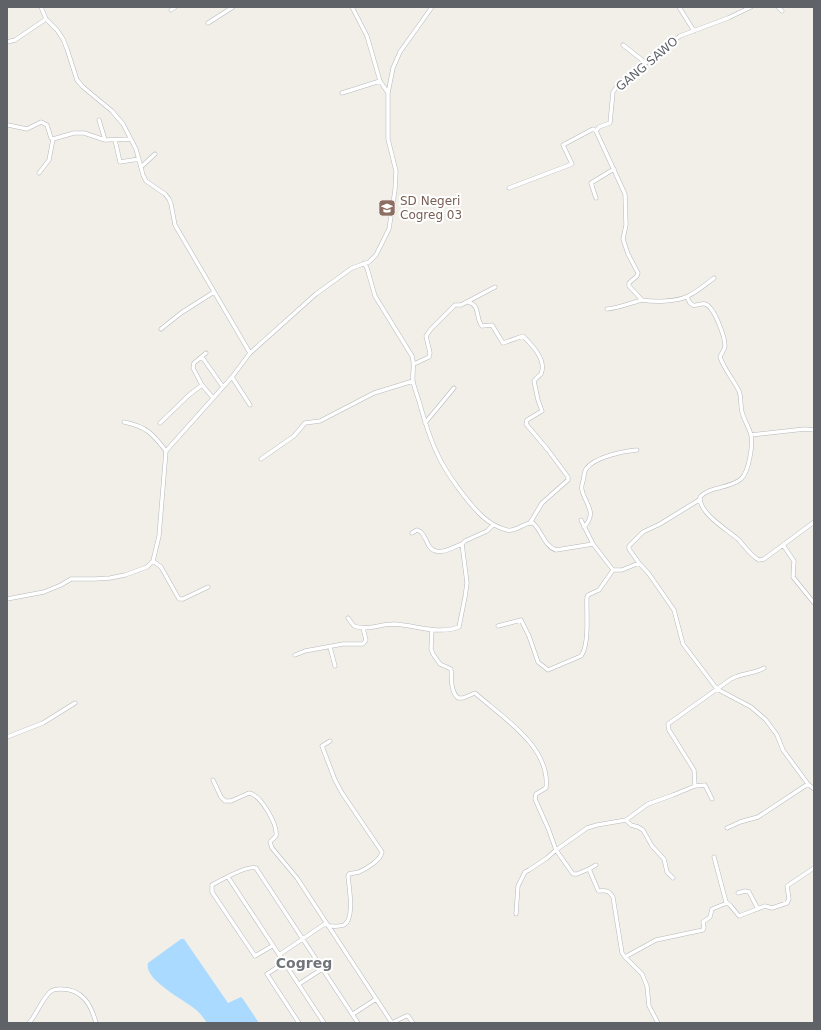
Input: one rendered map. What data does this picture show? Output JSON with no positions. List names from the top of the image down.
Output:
{
  "streets": {
    "street": ["GANG SAWO"]
  },
  "districts": ["Cogreg"],
  "places": {
    "school or university": ["SD Negeri Cogreg 03"]
  }
}
